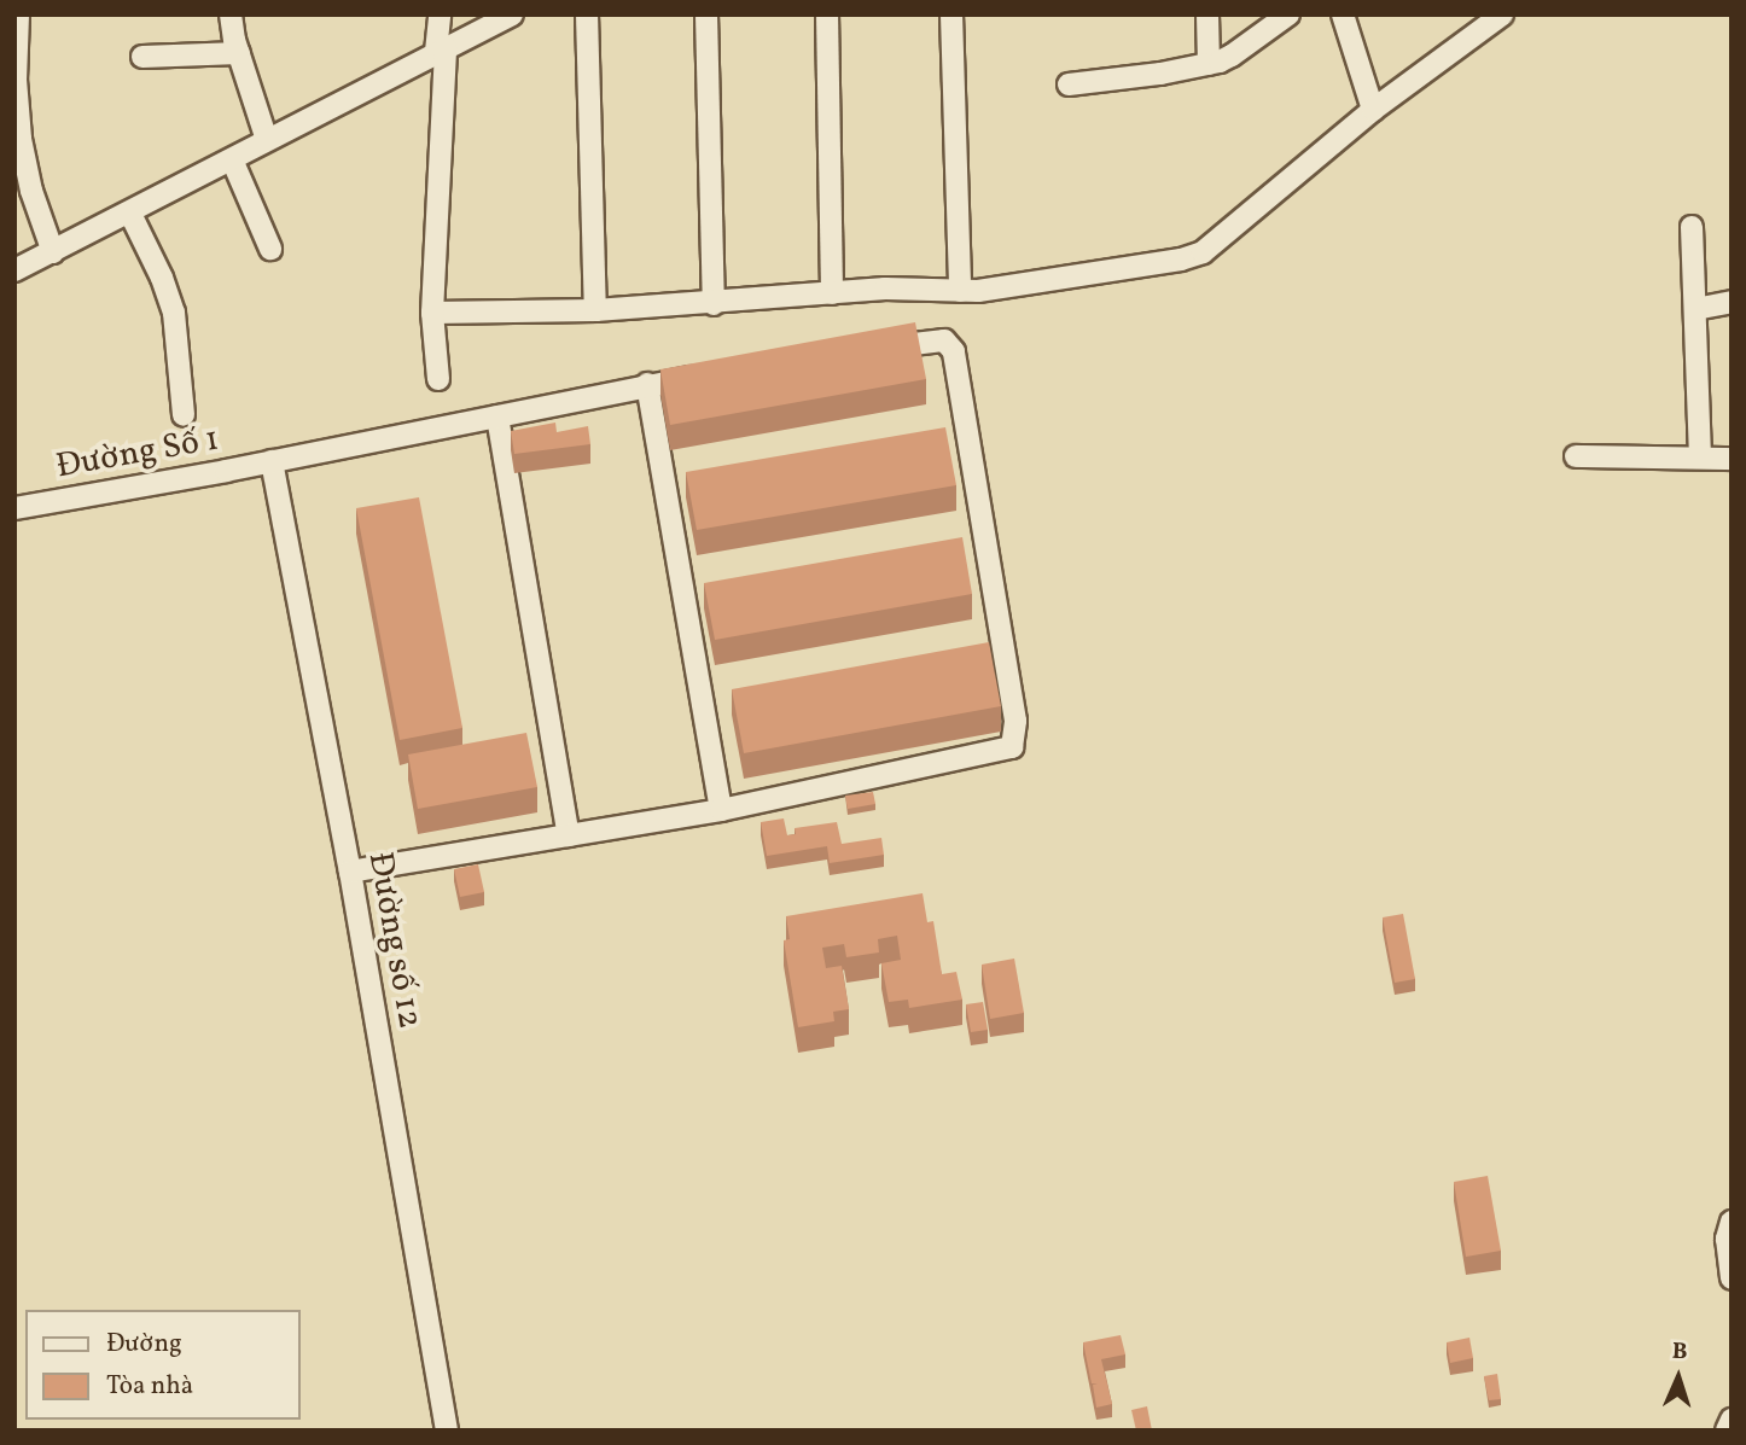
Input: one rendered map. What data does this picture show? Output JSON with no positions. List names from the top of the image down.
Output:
{
  "streets": {
    "street": ["Đường Số 1", "Đường số 12"]
  },
  "crossings": [
    ["Đường Số 1", "Đường số 12"]
  ],
  "legend": ["Đường", "Tòa nhà"],
  "north": "top"
}
